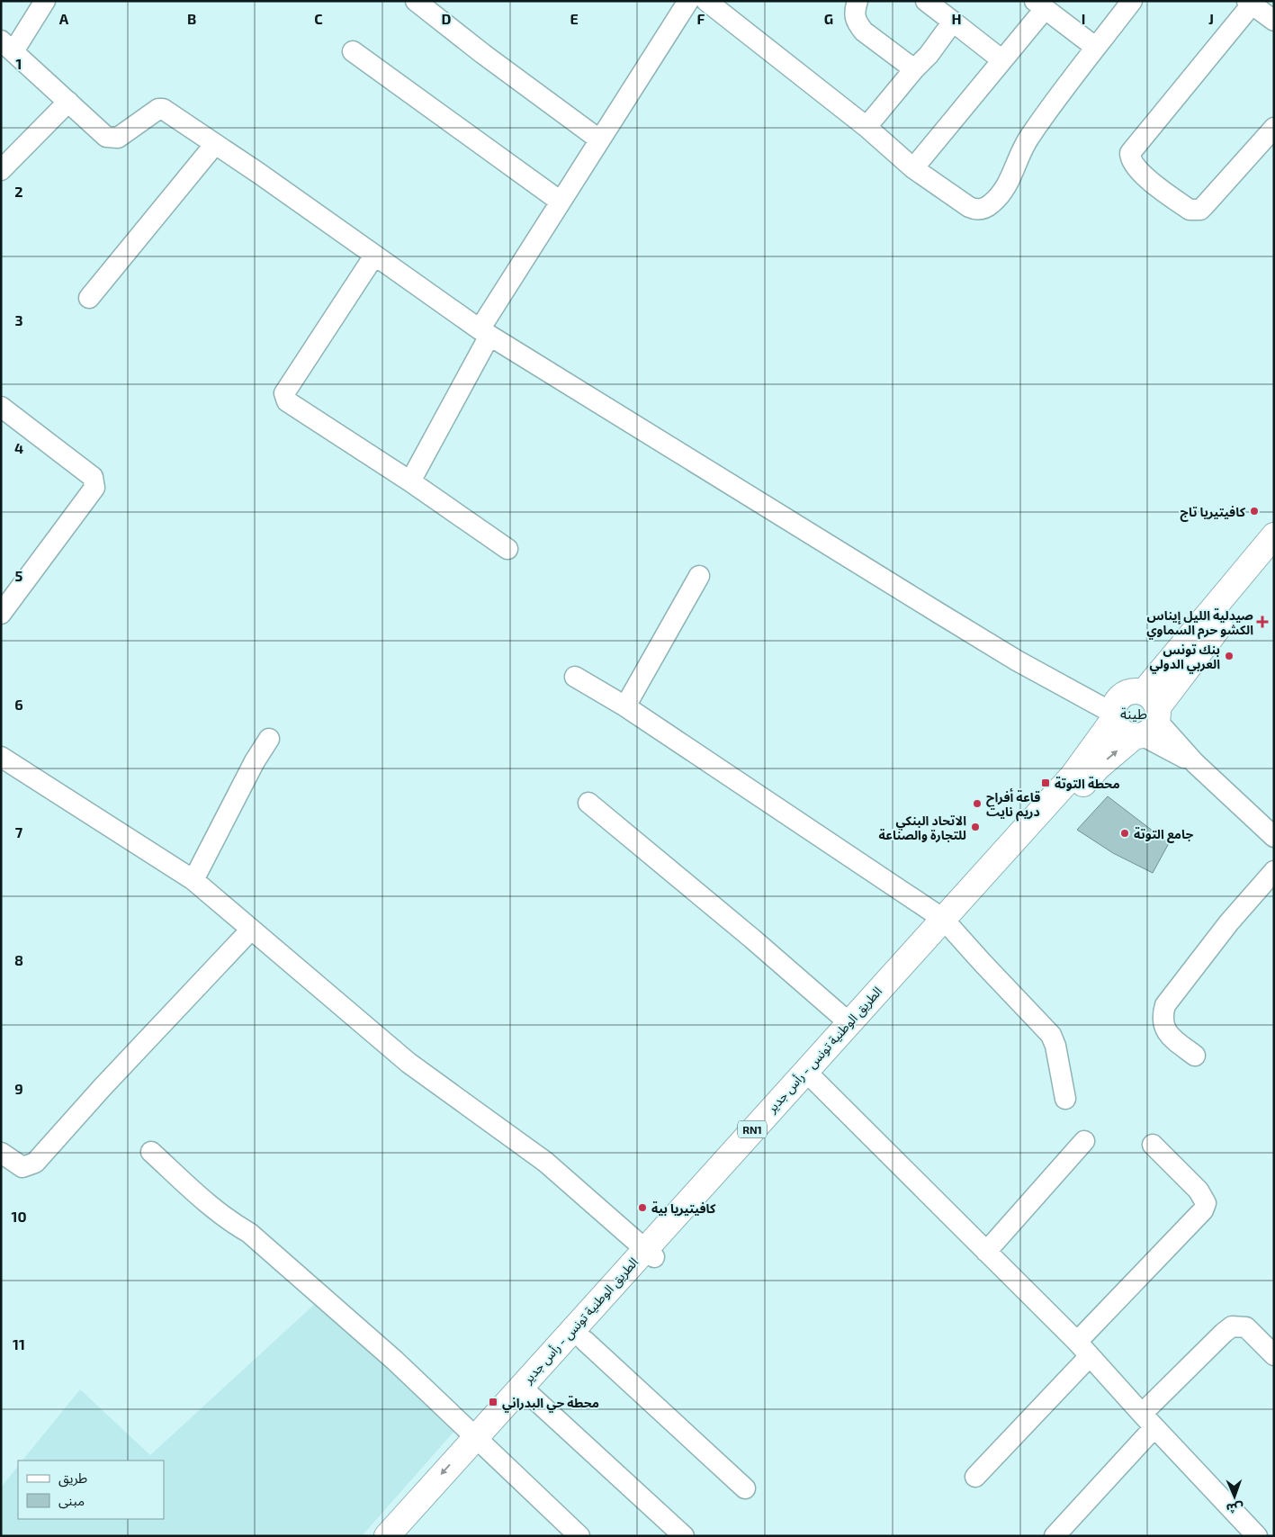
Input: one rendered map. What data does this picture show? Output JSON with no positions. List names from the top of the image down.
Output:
{
  "streets": {
    "highway": ["الطريق الوطنية تونس - رأس جدير", "RN1"]
  },
  "crossings": [
    ["الطريق الوطنية تونس - رأس جدير", "RN1"]
  ],
  "districts": ["طينة"],
  "places": {
    "other": [
      "كافيتيريا تاج",
      "بنك تونس العربي الدولي",
      "قاعة أفراح دريم نايت",
      "الاتحاد البنكي للتجارة والصناعة",
      "جامع التوتة",
      "كافيتيريا بية"
    ],
    "health": ["صيدلية الليل إيناس الكشو حرم السماوي"],
    "transit": ["محطة التوتة", "محطة حي البدراني"]
  },
  "legend": ["طريق", "مبنى"],
  "north": "bottom",
  "grid": {
    "columns": [
      "A",
      "B",
      "C",
      "D",
      "E",
      "F",
      "G",
      "H",
      "I",
      "J"
    ],
    "rows": [
      "1",
      "2",
      "3",
      "4",
      "5",
      "6",
      "7",
      "8",
      "9",
      "10",
      "11"
    ]
  }
}
